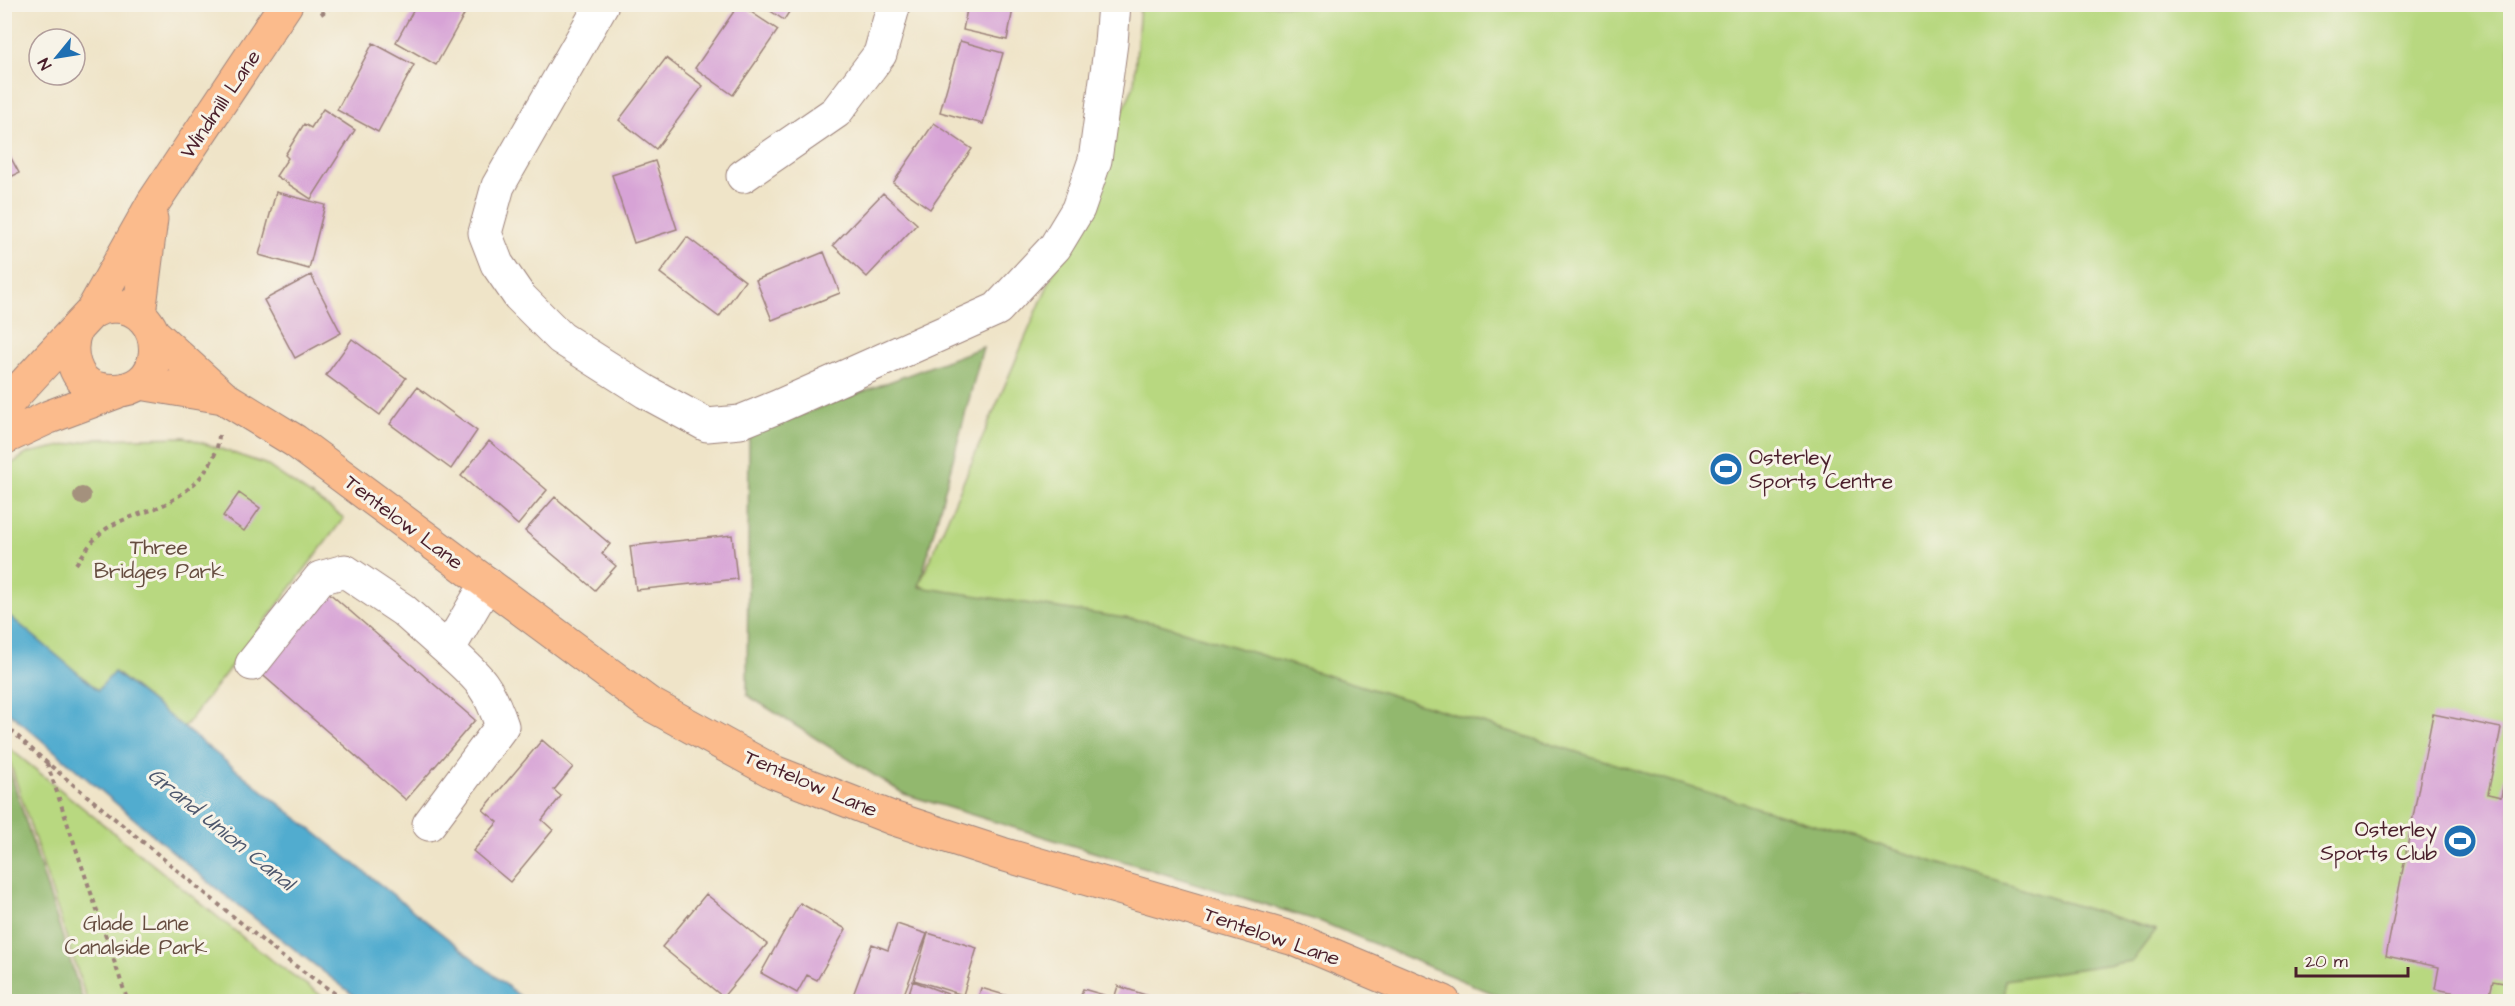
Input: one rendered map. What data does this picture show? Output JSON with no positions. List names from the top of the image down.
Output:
{
  "streets": {
    "main road": ["Windmill Lane", "Tentelow Lane"]
  },
  "crossings": [
    ["Windmill Lane", "Tentelow Lane"]
  ],
  "water": ["Grand Union Canal"],
  "parks": ["Three Bridges Park", "Glade Lane Canalside Park"],
  "places": {
    "sports": ["Osterley Sports Centre", "Osterley Sports Club"]
  },
  "scale_bar": "20 m",
  "north": "bottom left"
}
